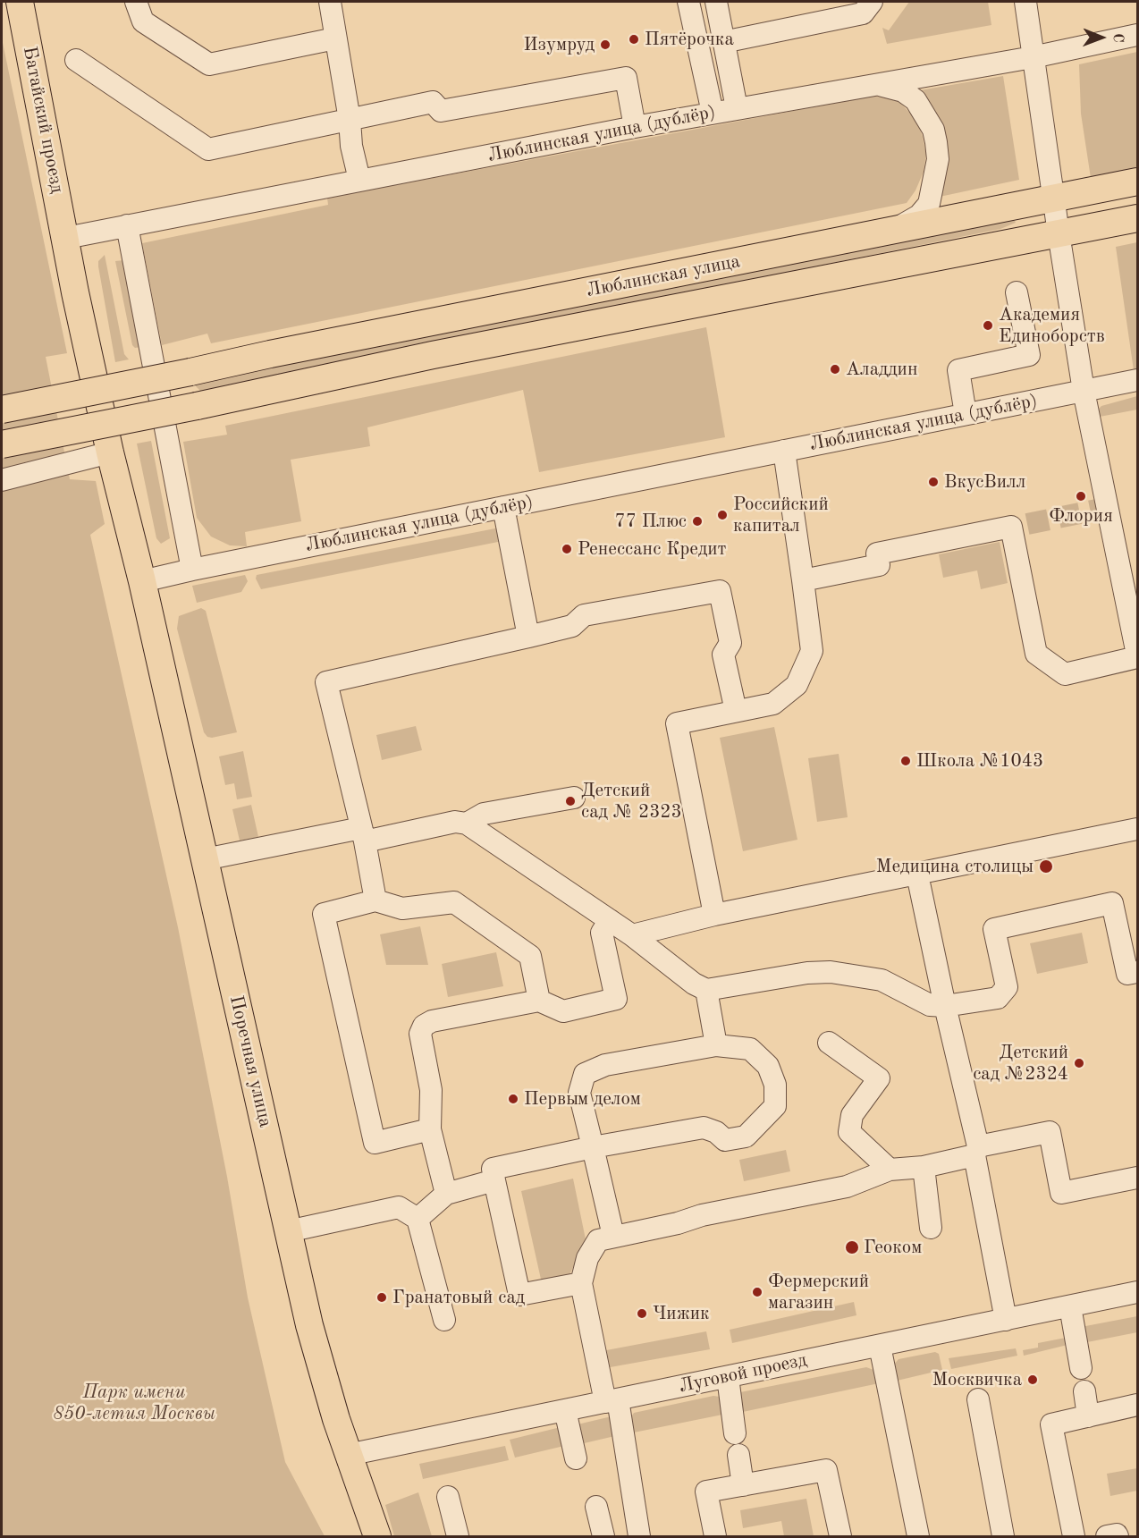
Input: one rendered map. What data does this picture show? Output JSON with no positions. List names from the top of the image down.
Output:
{
  "streets": {
    "main road": ["Батайский проезд", "Люблинская улица", "Поречная улица"],
    "street": ["Люблинская улица (дублёр)", "Луговой проезд"]
  },
  "crossings": [
    ["Батайский проезд", "Люблинская улица (дублёр)"],
    ["Батайский проезд", "Поречная улица"],
    ["Люблинская улица (дублёр)", "Поречная улица"],
    ["Поречная улица", "Луговой проезд"]
  ],
  "parks": ["Парк имени 850-летия Москвы"],
  "places": [
    "Пятёрочка",
    "Изумруд",
    "Академия Единоборств",
    "Аладдин",
    "ВкусВилл",
    "Флория",
    "Российский капитал",
    "77 Плюс",
    "Ренессанс Кредит",
    "Школа №1043",
    "Детский сад № 2323",
    "Медицина столицы",
    "Детский сад №2324",
    "Первым делом",
    "Геоком",
    "Фермерский магазин",
    "Гранатовый сад",
    "Чижик",
    "Москвичка"
  ],
  "north": "right"
}
